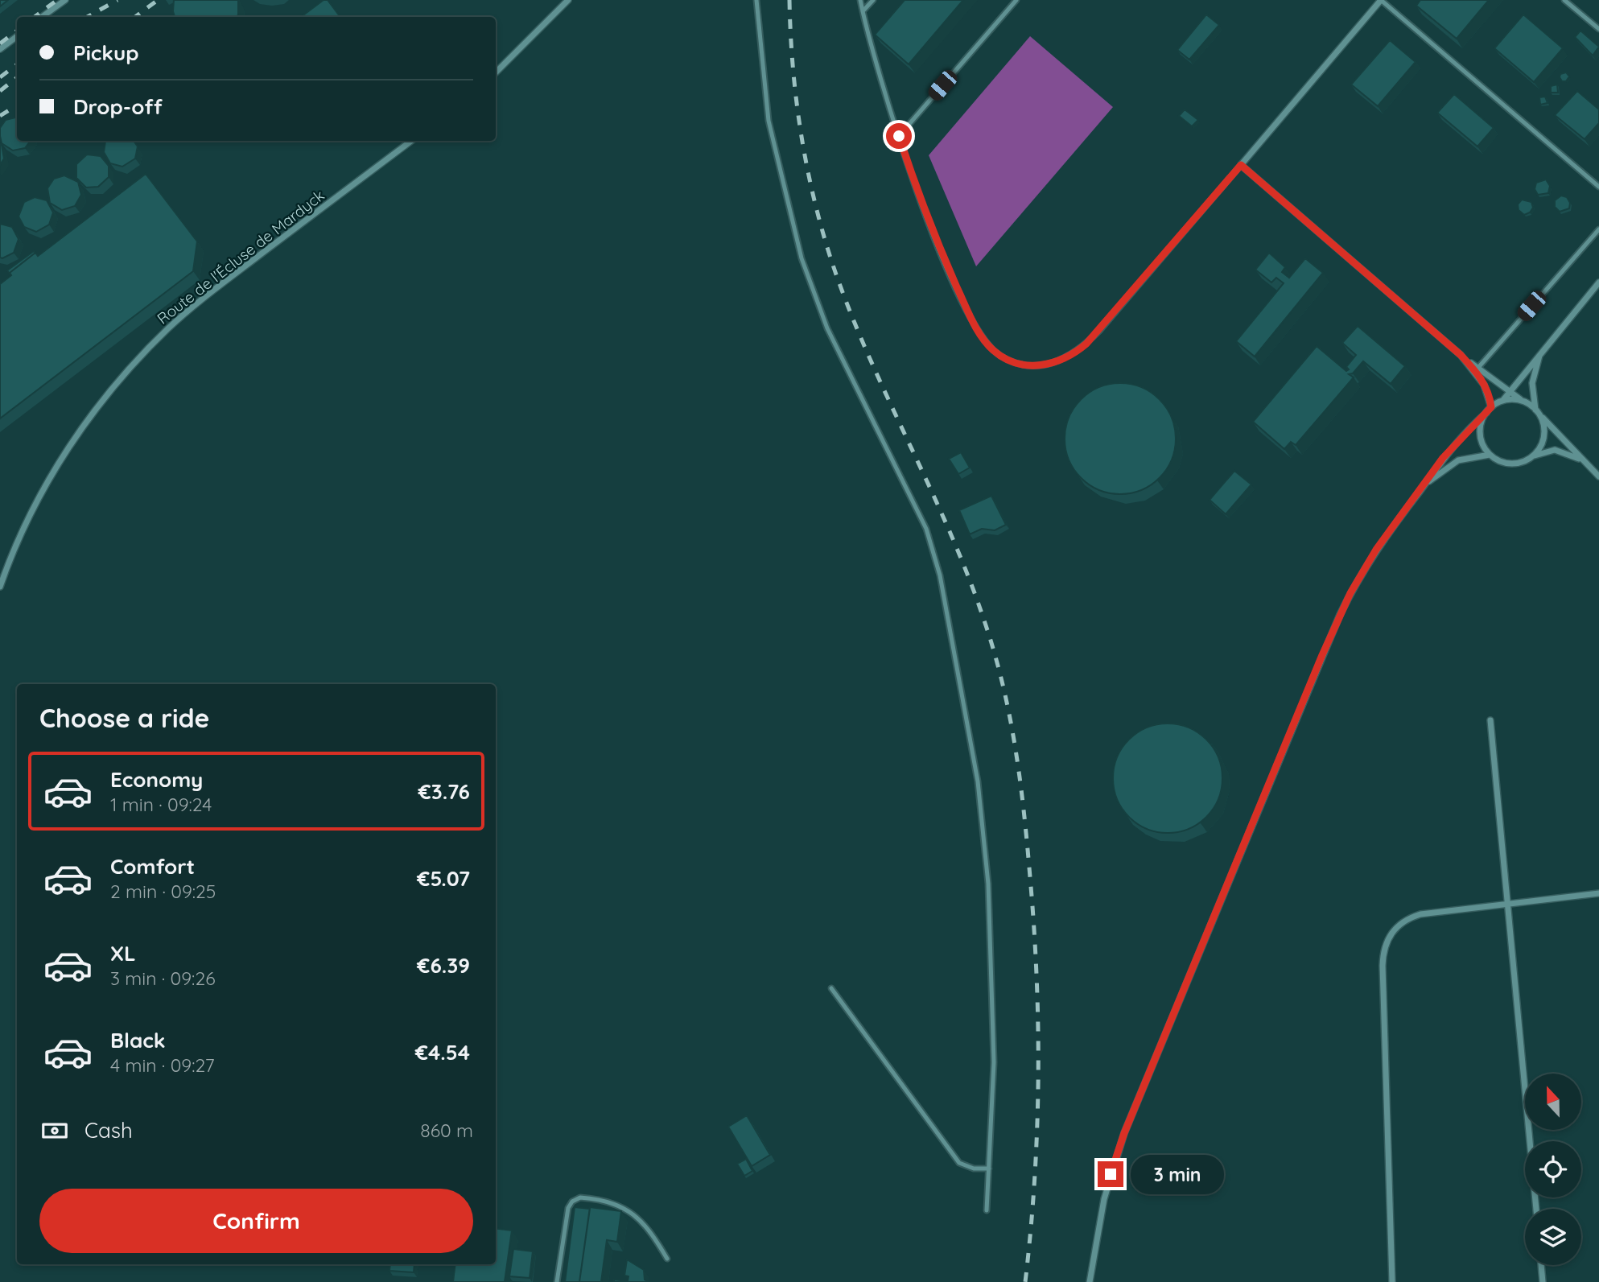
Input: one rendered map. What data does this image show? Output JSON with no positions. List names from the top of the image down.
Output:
{
  "streets": {
    "street": ["Route de l'Écluse de Mardyck"]
  },
  "north": "top",
  "page": {
    "banner": ["Pickup", "Drop-off"],
    "heading": "Choose a ride",
    "list": [
      {
        "name": "Economy",
        "note": "1 min · 09:24",
        "value": "€3.76"
      },
      {
        "name": "Comfort",
        "note": "2 min · 09:25",
        "value": "€5.07"
      },
      {
        "name": "XL",
        "note": "3 min · 09:26",
        "value": "€6.39"
      },
      {
        "name": "Black",
        "note": "4 min · 09:27",
        "value": "€4.54"
      }
    ],
    "pay": ["Cash", "860 m"],
    "bubble": "3 min",
    "buttons": "Confirm"
  }
}
